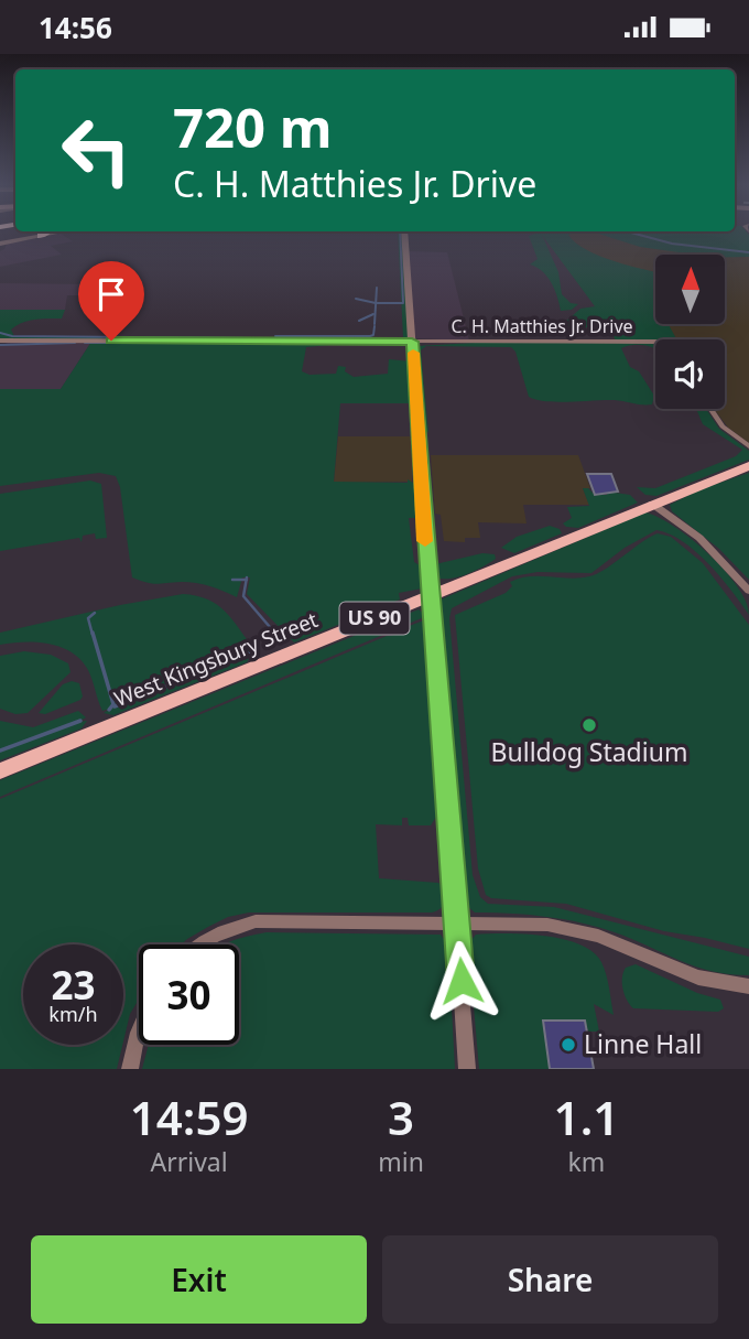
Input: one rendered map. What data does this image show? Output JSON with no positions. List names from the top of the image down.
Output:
{
  "streets": {
    "main road": ["US 90", "West Kingsbury Street"],
    "street": ["C. H. Matthies Jr. Drive"]
  },
  "places": ["Bulldog Stadium", "Linne Hall"],
  "north": "top",
  "page": {
    "status": "14:56",
    "turn": ["720 m", "C. H. Matthies Jr. Drive"],
    "speed": "23 km/h",
    "limit": "30",
    "eta": [
      "14:59",
      "Arrival",
      "3",
      "min",
      "1.1",
      "km"
    ],
    "buttons": ["Exit", "Share"]
  }
}
